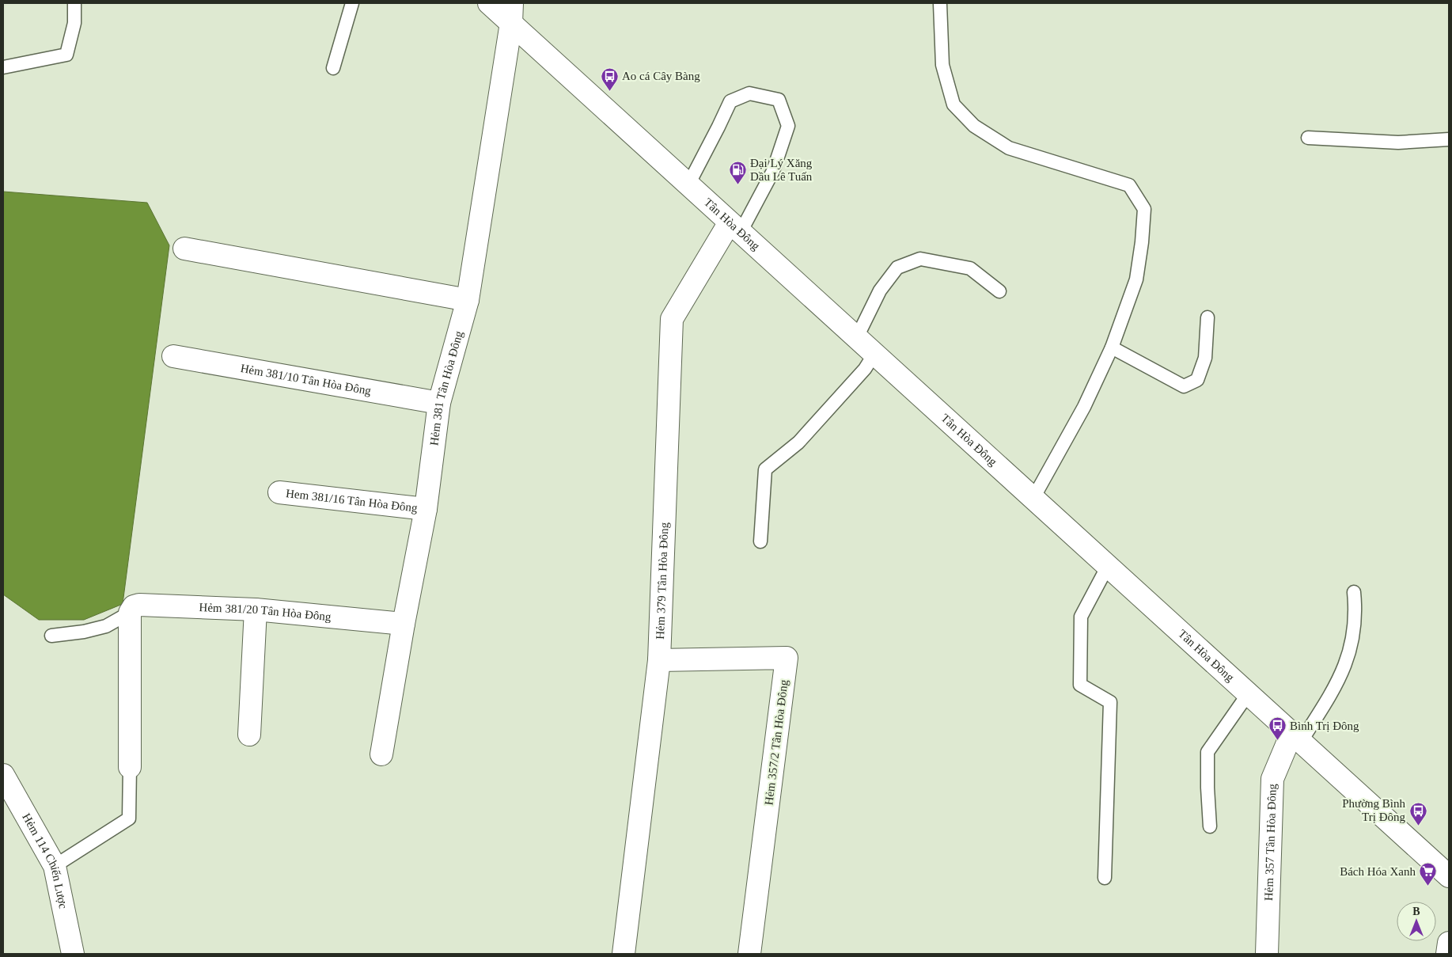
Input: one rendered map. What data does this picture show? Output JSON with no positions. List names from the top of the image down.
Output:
{
  "streets": {
    "street": [
      "Tân Hòa Đông",
      "Hẻm 381/10 Tân Hòa Đông",
      "Hẻm 381 Tân Hòa Đông",
      "Hem 381/16 Tân Hòa Đông",
      "Hẻm 379 Tân Hòa Đông",
      "Hẻm 381/20 Tân Hòa Đông",
      "Hẻm 357/2 Tân Hòa Đông",
      "Hẻm 357 Tân Hòa Đông",
      "Hẻm 114 Chiến Lược"
    ]
  },
  "crossings": [
    ["Tân Hòa Đông", "Hẻm 381 Tân Hòa Đông"],
    ["Tân Hòa Đông", "Hẻm 379 Tân Hòa Đông"],
    ["Tân Hòa Đông", "Hẻm 357 Tân Hòa Đông"],
    ["Hẻm 381/10 Tân Hòa Đông", "Hẻm 381 Tân Hòa Đông"],
    ["Hẻm 381 Tân Hòa Đông", "Hem 381/16 Tân Hòa Đông"],
    ["Hẻm 381 Tân Hòa Đông", "Hẻm 381/20 Tân Hòa Đông"],
    ["Hẻm 379 Tân Hòa Đông", "Hẻm 357/2 Tân Hòa Đông"]
  ],
  "places": {
    "bus stop": ["Ao cá Cây Bàng", "Bình Trị Đông", "Phường Bình Trị Đông"],
    "fuel station": ["Đại Lý Xăng Dầu Lê Tuấn"],
    "supermarket": ["Bách Hóa Xanh"]
  },
  "north": "top"
}
